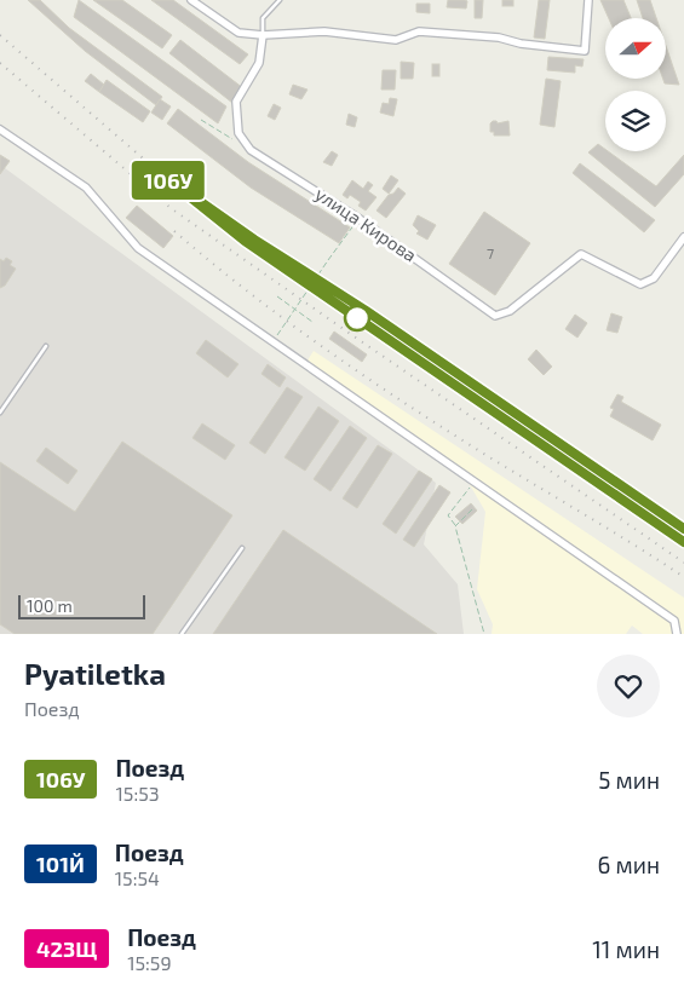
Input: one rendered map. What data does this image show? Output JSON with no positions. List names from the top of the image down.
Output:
{
  "streets": {
    "street": ["улица Кирова"]
  },
  "house_numbers": ["7"],
  "scale_bar": "100 m",
  "north": "right",
  "page": {
    "on_map": "106У",
    "scale": "100 m",
    "heading": ["Pyatiletka", "Поезд"],
    "list": [
      {
        "mark": "106У",
        "name": "Поезд",
        "note": "15:53",
        "value": "5 мин"
      },
      {
        "mark": "101Й",
        "name": "Поезд",
        "note": "15:54",
        "value": "6 мин"
      },
      {
        "mark": "423Щ",
        "name": "Поезд",
        "note": "15:59",
        "value": "11 мин"
      }
    ]
  }
}
